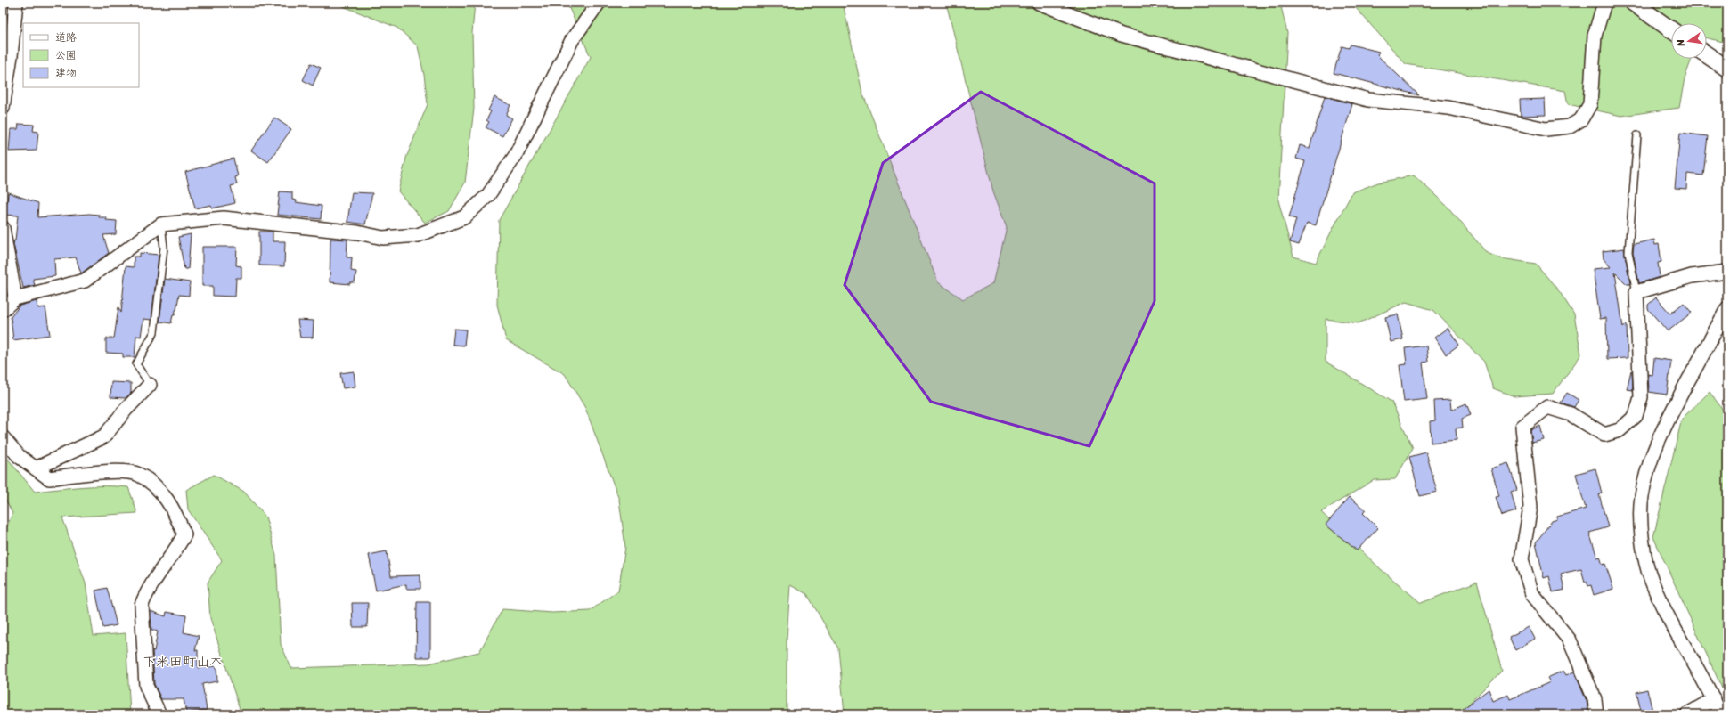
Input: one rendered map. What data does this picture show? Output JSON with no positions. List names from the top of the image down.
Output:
{
  "districts": ["下米田町山本"],
  "legend": ["道路", "公園", "建物"],
  "north": "left"
}
